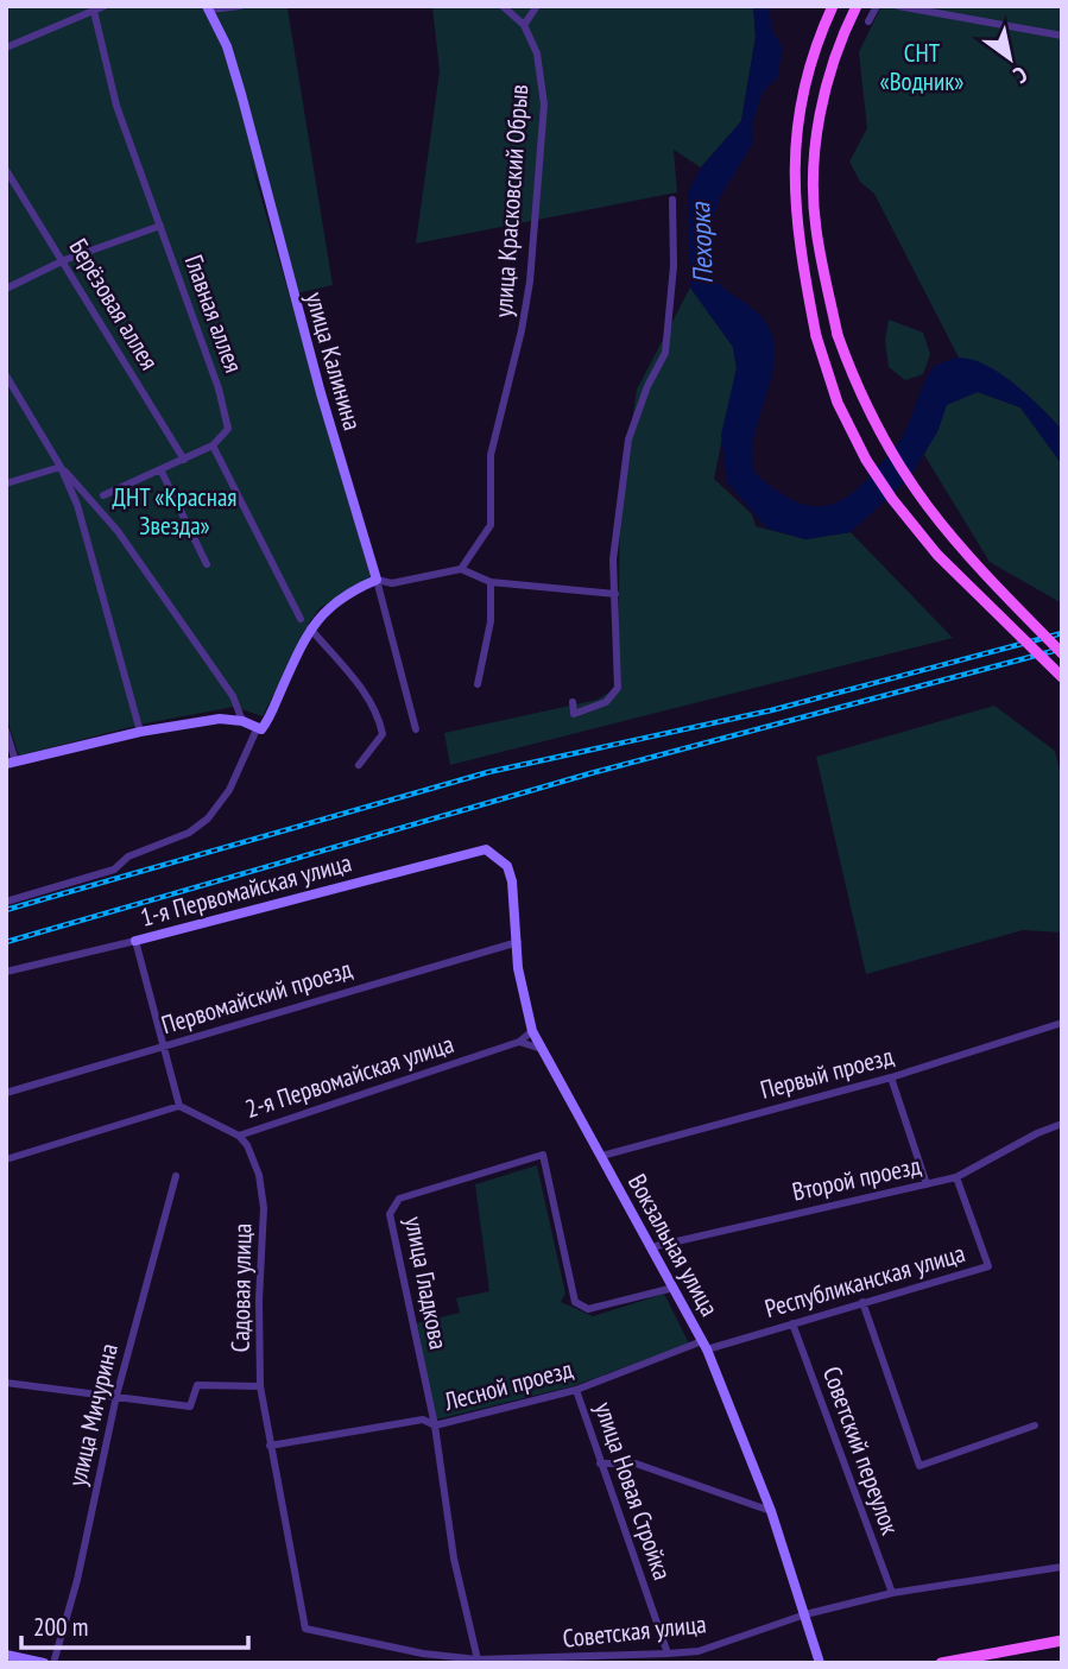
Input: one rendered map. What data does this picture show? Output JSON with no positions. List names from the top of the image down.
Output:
{
  "streets": {
    "street": [
      "улица Красковский Обрыв",
      "Берёзовая аллея",
      "Главная аллея",
      "улица Калинина",
      "1-я Первомайская улица",
      "Первомайский проезд",
      "Первый проезд",
      "2-я Первомайская улица",
      "Второй проезд",
      "Вокзальная улица",
      "Республиканская улица",
      "улица Гладкова",
      "Садовая улица",
      "Лесной проезд",
      "улица Мичурина",
      "Советский переулок",
      "улица Новая Стройка",
      "Советская улица"
    ]
  },
  "crossings": [
    ["1-я Первомайская улица", "Вокзальная улица"],
    ["Первомайский проезд", "Вокзальная улица"],
    ["Первый проезд", "Вокзальная улица"],
    ["2-я Первомайская улица", "Вокзальная улица"],
    ["2-я Первомайская улица", "Садовая улица"],
    ["Второй проезд", "Вокзальная улица"],
    ["Второй проезд", "Республиканская улица"],
    ["Вокзальная улица", "Республиканская улица"],
    ["Вокзальная улица", "улица Гладкова"],
    ["Вокзальная улица", "Лесной проезд"],
    ["Вокзальная улица", "Советская улица"],
    ["Республиканская улица", "Лесной проезд"],
    ["Республиканская улица", "Советский переулок"],
    ["улица Гладкова", "Лесной проезд"],
    ["Садовая улица", "Лесной проезд"],
    ["Садовая улица", "Советская улица"],
    ["Лесной проезд", "улица Новая Стройка"],
    ["Советский переулок", "Советская улица"],
    ["улица Новая Стройка", "Советская улица"]
  ],
  "water": ["Пехорка"],
  "parks": ["СНТ «Водник»", "ДНТ «Красная Звезда»"],
  "scale_bar": "200 m",
  "north": "bottom right"
}
